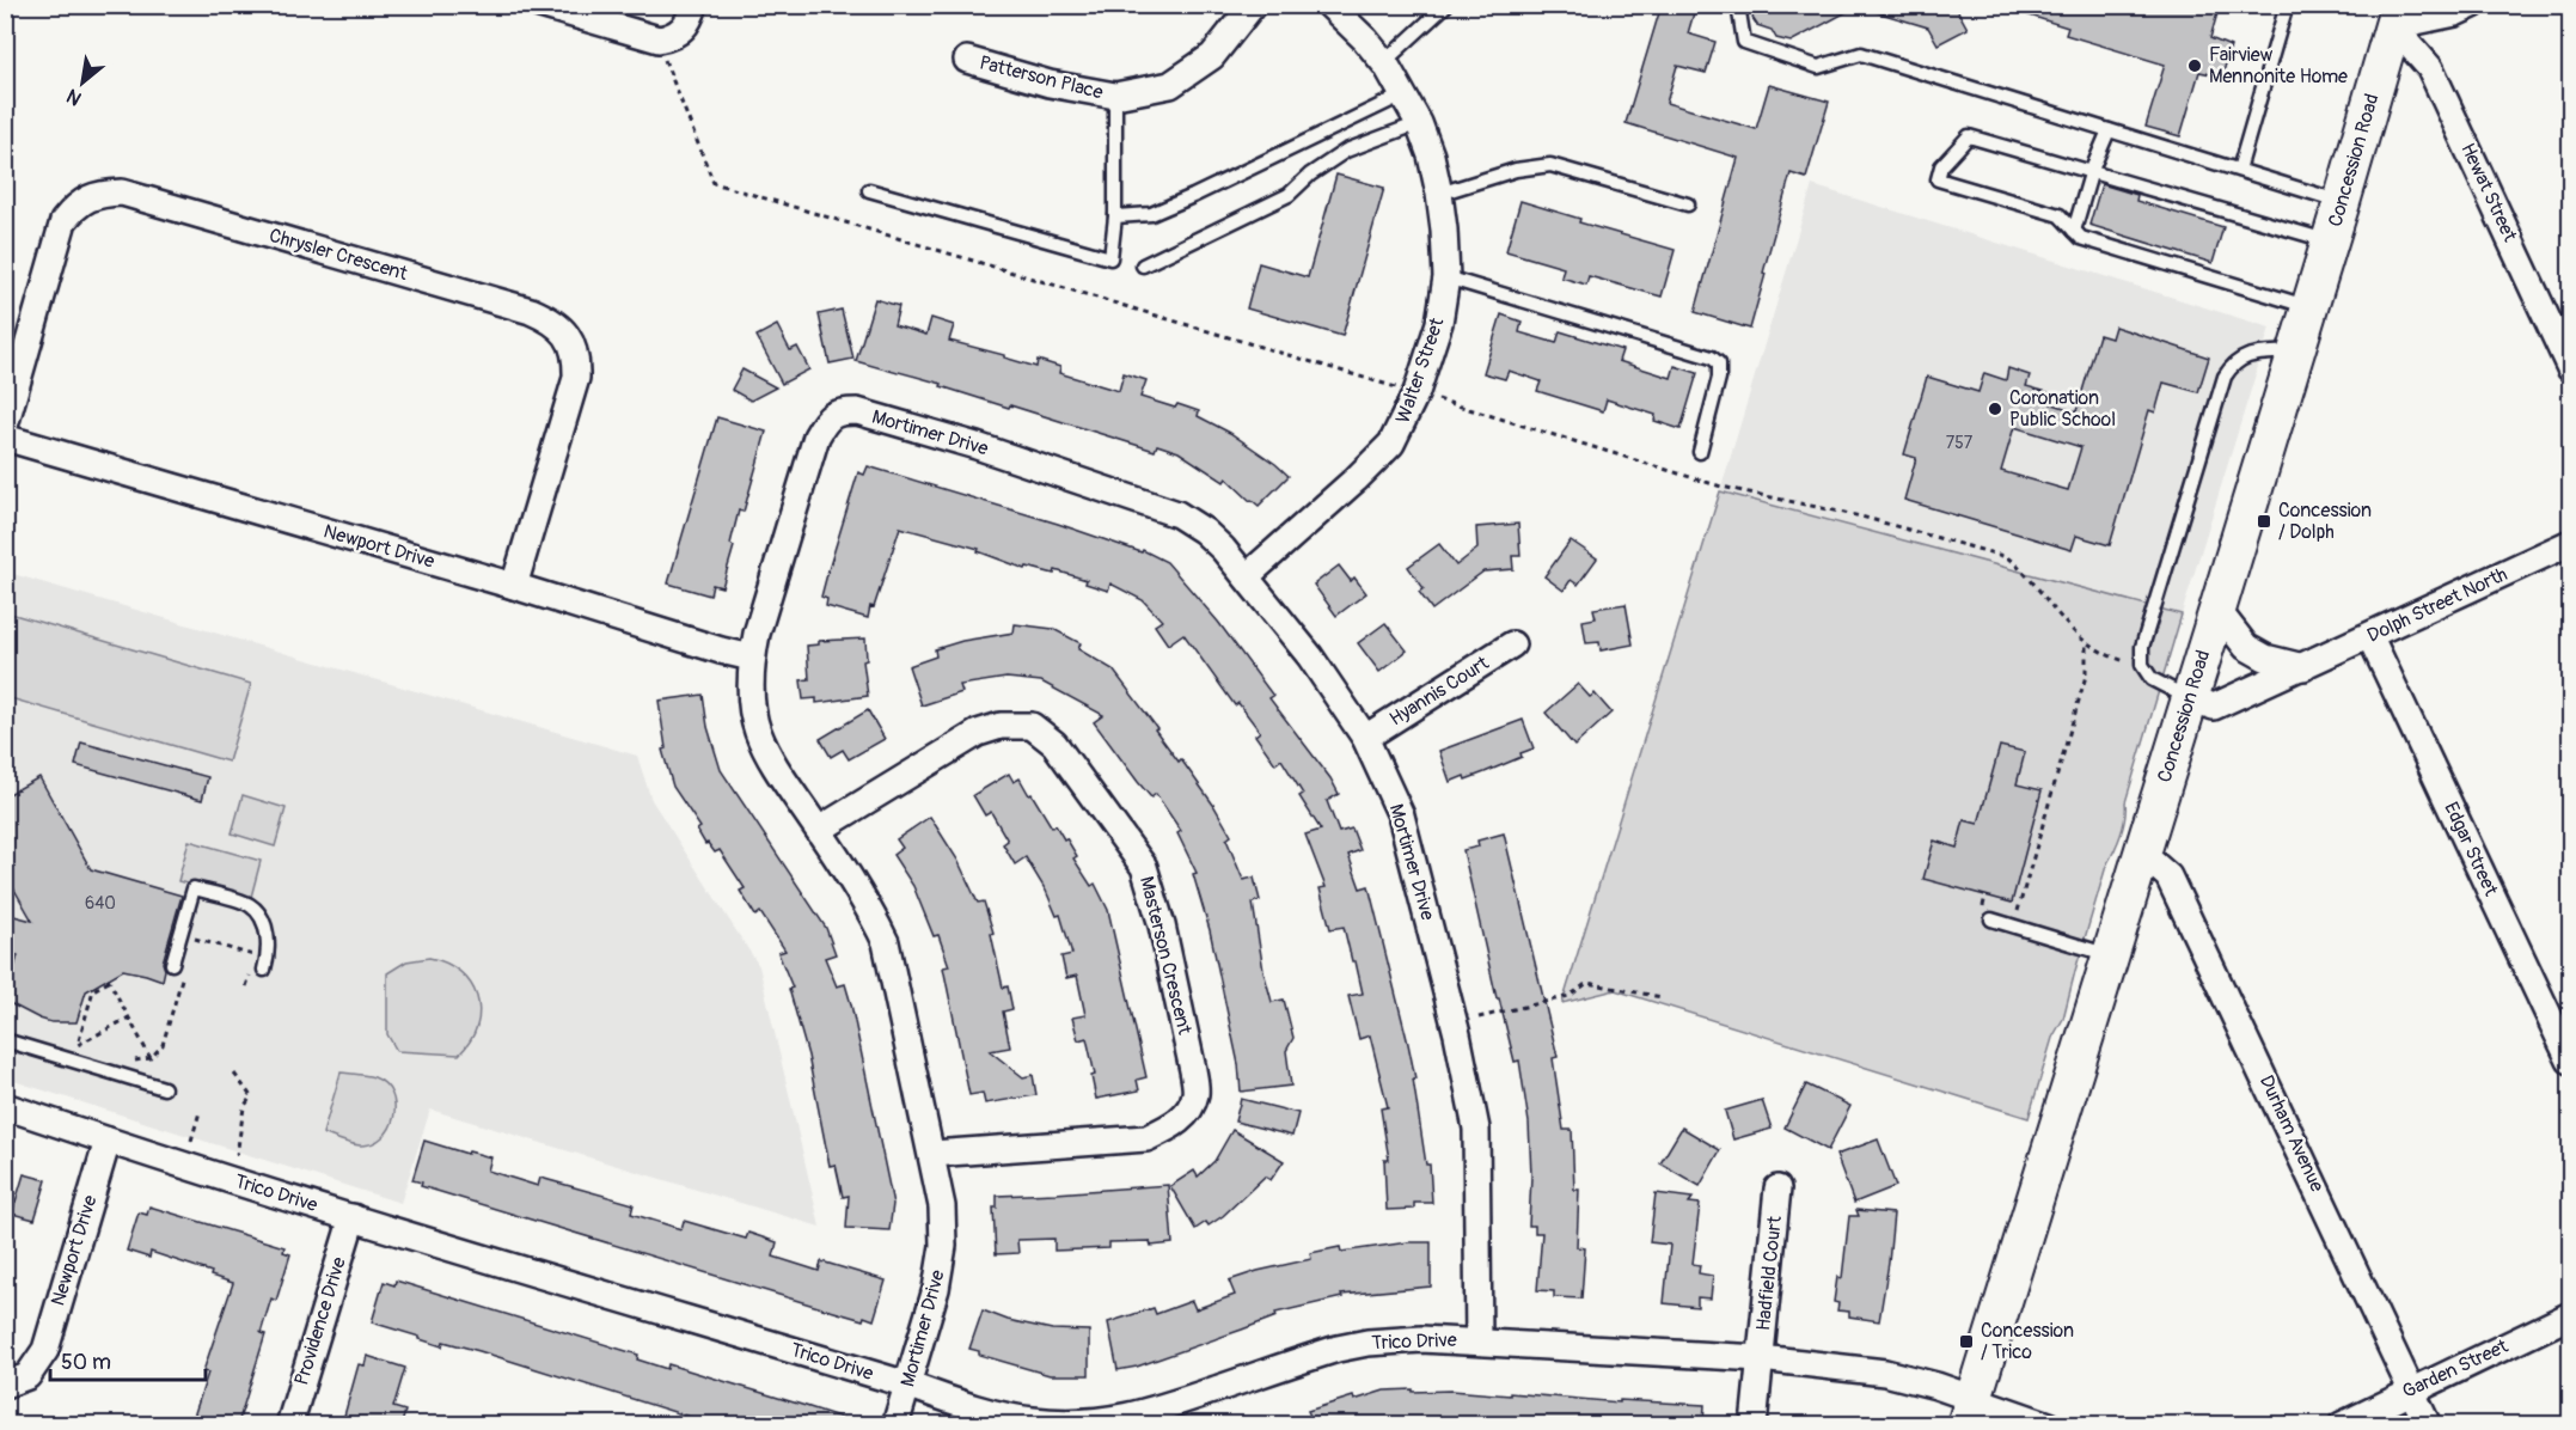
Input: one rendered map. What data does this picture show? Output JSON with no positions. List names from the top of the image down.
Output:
{
  "streets": {
    "main road": ["Concession Road"],
    "street": [
      "Patterson Place",
      "Hewat Street",
      "Chrysler Crescent",
      "Walter Street",
      "Mortimer Drive",
      "Newport Drive",
      "Dolph Street North",
      "Hyannis Court",
      "Edgar Street",
      "Masterson Crescent",
      "Durham Avenue",
      "Trico Drive",
      "Hadfield Court",
      "Providence Drive",
      "Garden Street"
    ]
  },
  "crossings": [
    ["Concession Road", "Hewat Street"],
    ["Concession Road", "Dolph Street North"],
    ["Concession Road", "Durham Avenue"],
    ["Concession Road", "Trico Drive"],
    ["Chrysler Crescent", "Newport Drive"],
    ["Walter Street", "Mortimer Drive"],
    ["Mortimer Drive", "Newport Drive"],
    ["Mortimer Drive", "Hyannis Court"],
    ["Mortimer Drive", "Masterson Crescent"],
    ["Mortimer Drive", "Trico Drive"],
    ["Newport Drive", "Trico Drive"],
    ["Dolph Street North", "Edgar Street"],
    ["Durham Avenue", "Garden Street"],
    ["Trico Drive", "Hadfield Court"],
    ["Trico Drive", "Providence Drive"]
  ],
  "places": {
    "other": ["Fairview Mennonite Home", "Coronation Public School"],
    "transit": ["Concession / Dolph", "Concession / Trico"]
  },
  "house_numbers": ["757", "640"],
  "scale_bar": "50 m",
  "north": "bottom left"
}
